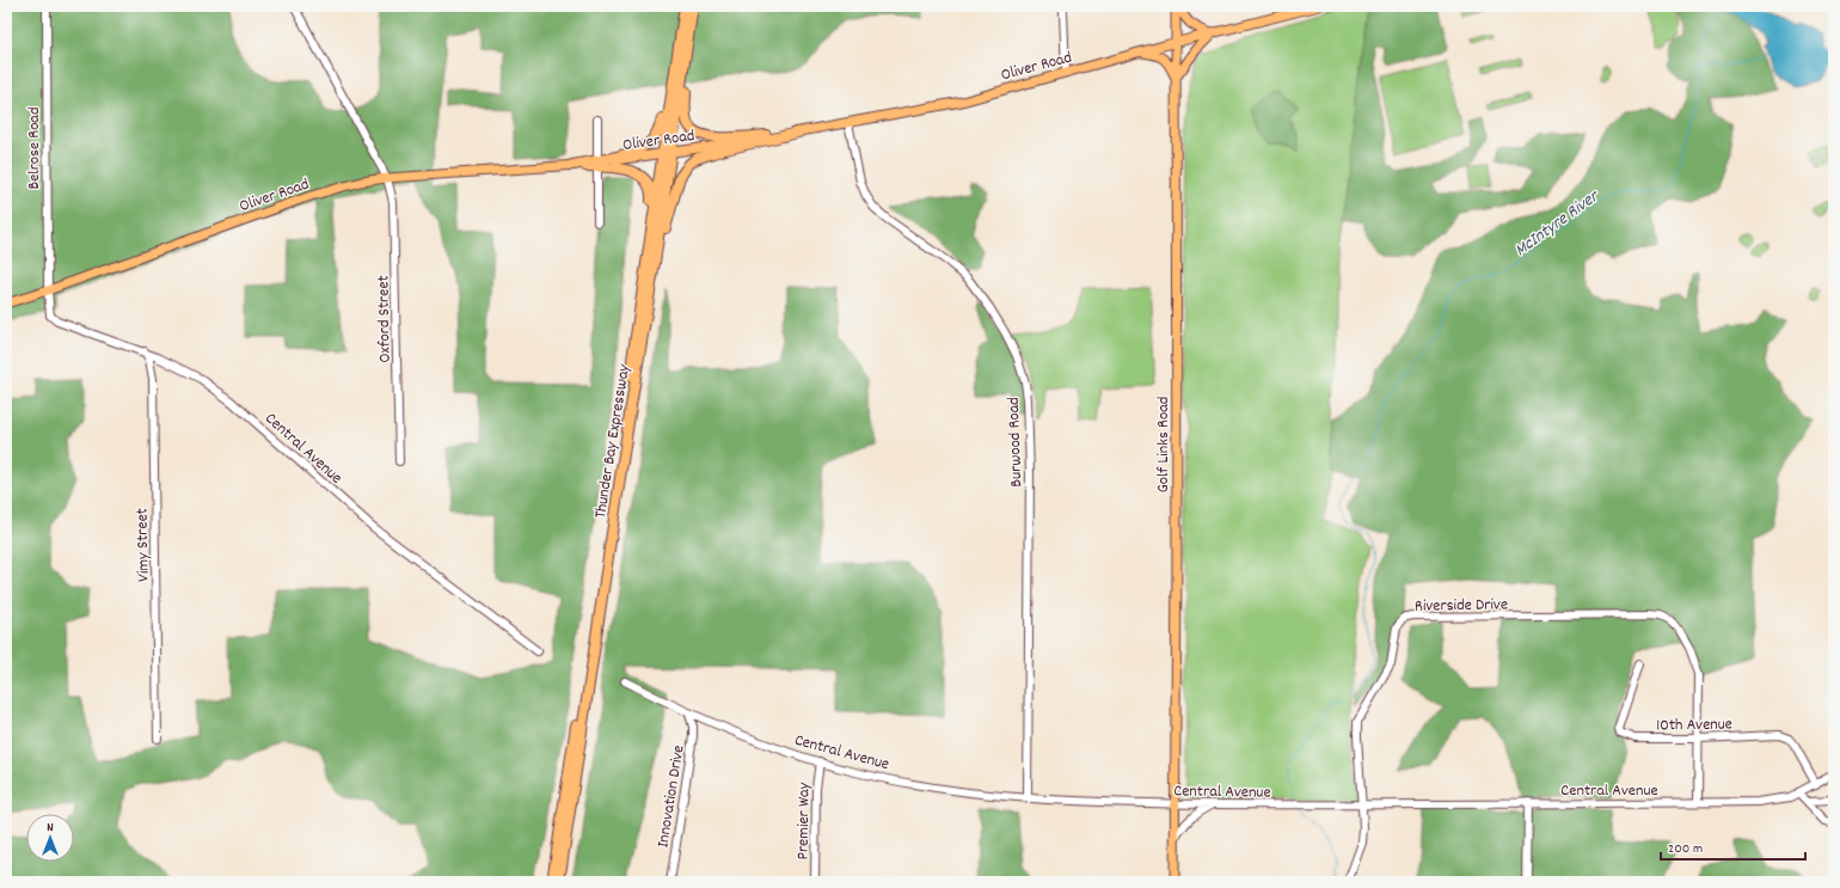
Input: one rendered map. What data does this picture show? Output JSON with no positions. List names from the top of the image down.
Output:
{
  "streets": {
    "highway": ["Thunder Bay Expressway"],
    "main road": ["Oliver Road", "Golf Links Road"],
    "street": [
      "Belrose Road",
      "Oxford Street",
      "Burwood Road",
      "Central Avenue",
      "Vimy Street",
      "Riverside Drive",
      "10th Avenue",
      "Innovation Drive",
      "Premier Way"
    ]
  },
  "crossings": [
    ["Oliver Road", "Belrose Road"],
    ["Oliver Road", "Oxford Street"],
    ["Oliver Road", "Thunder Bay Expressway"],
    ["Oliver Road", "Burwood Road"],
    ["Oliver Road", "Golf Links Road"],
    ["Oliver Road", "Central Avenue"],
    ["Belrose Road", "Central Avenue"],
    ["Burwood Road", "Central Avenue"],
    ["Golf Links Road", "Central Avenue"],
    ["Central Avenue", "Vimy Street"],
    ["Central Avenue", "Riverside Drive"],
    ["Central Avenue", "10th Avenue"],
    ["Central Avenue", "Innovation Drive"],
    ["Central Avenue", "Premier Way"],
    ["Riverside Drive", "10th Avenue"]
  ],
  "water": ["McIntyre River"],
  "scale_bar": "200 m",
  "north": "top"
}
